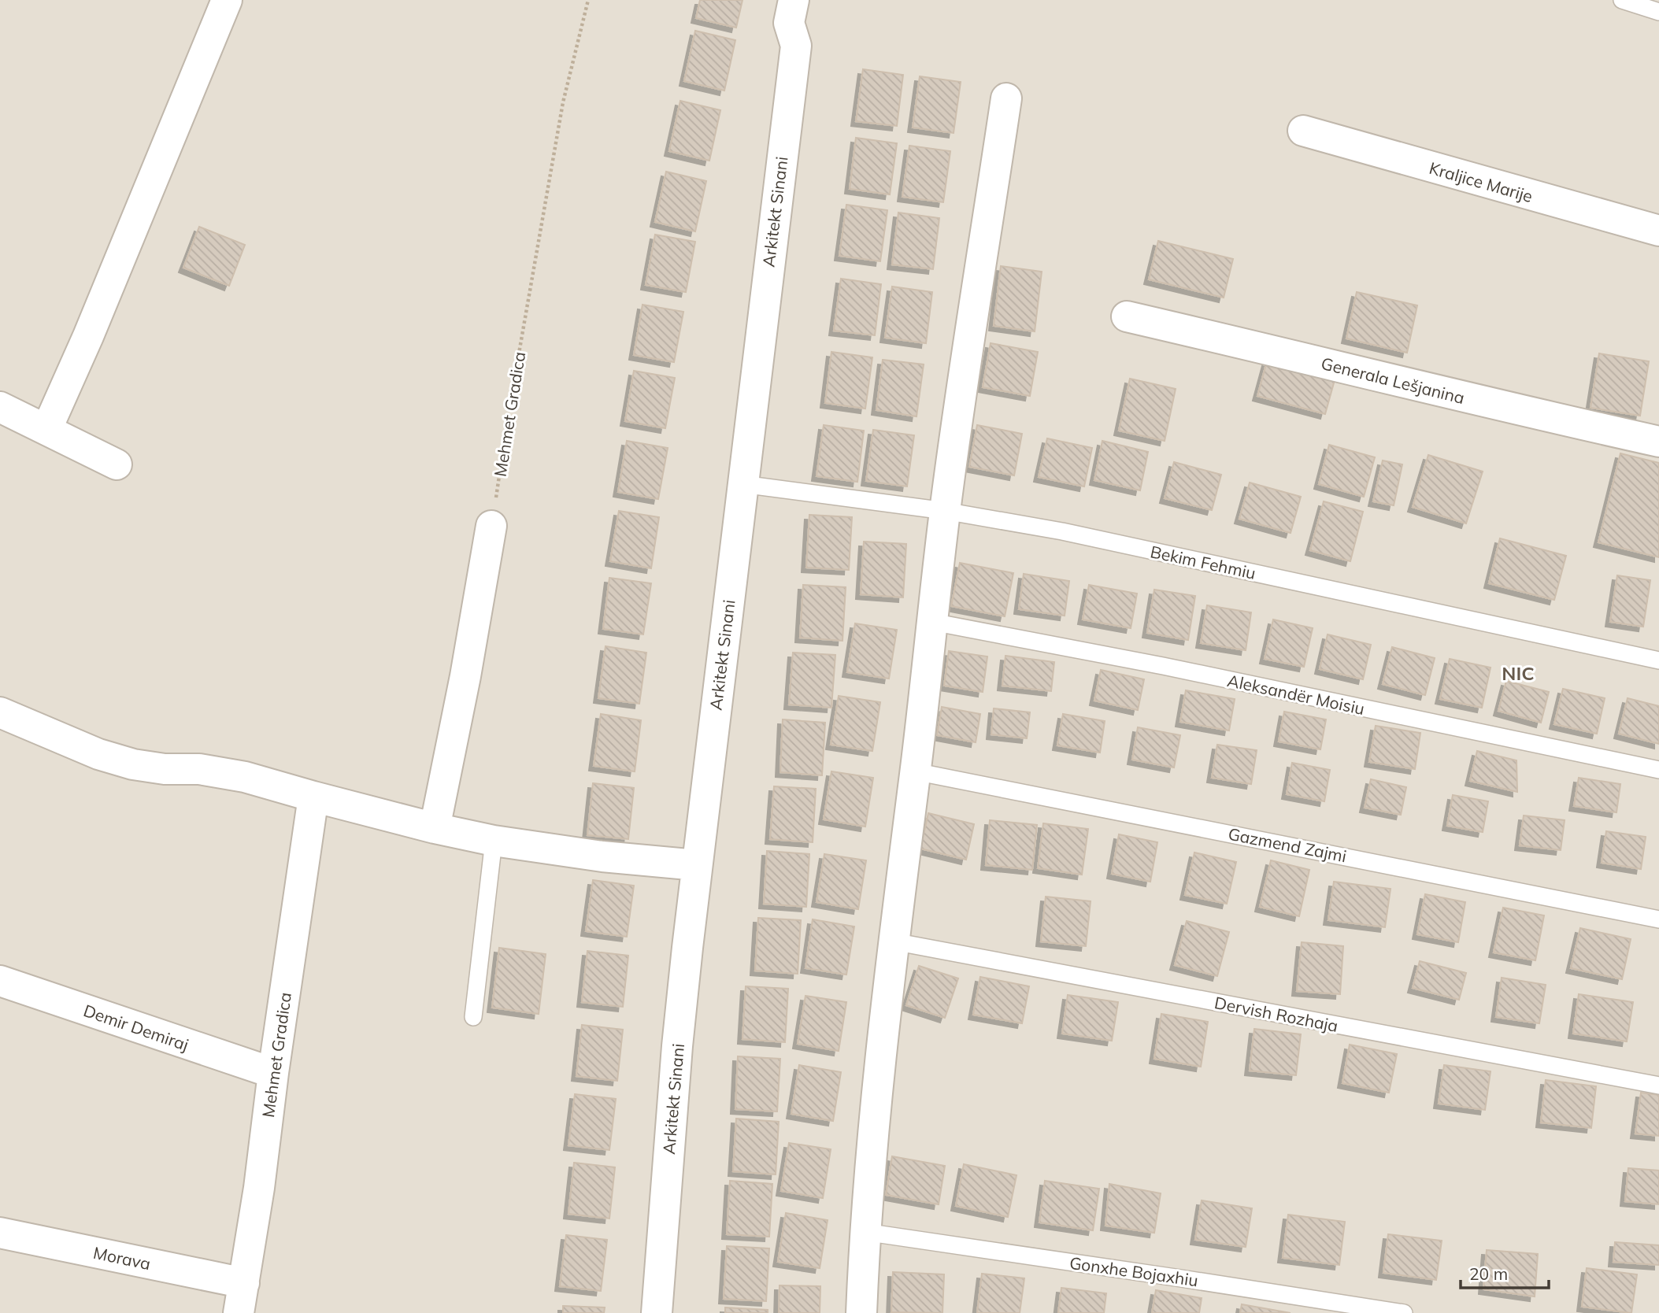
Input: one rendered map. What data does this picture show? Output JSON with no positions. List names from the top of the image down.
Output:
{
  "streets": {
    "street": [
      "Kraljice Marije",
      "Arkitekt Sinani",
      "Generala Lešjanina",
      "Mehmet Gradica",
      "Demir Demiraj",
      "Morava"
    ],
    "lane": [
      "Bekim Fehmiu",
      "Aleksandër Moisiu",
      "Gazmend Zajmi",
      "Dervish Rozhaja",
      "Gonxhe Bojaxhiu"
    ]
  },
  "crossings": [
    ["Arkitekt Sinani", "Bekim Fehmiu"],
    ["Mehmet Gradica", "Demir Demiraj"],
    ["Mehmet Gradica", "Morava"]
  ],
  "districts": ["NIC"],
  "scale_bar": "20 m"
}
